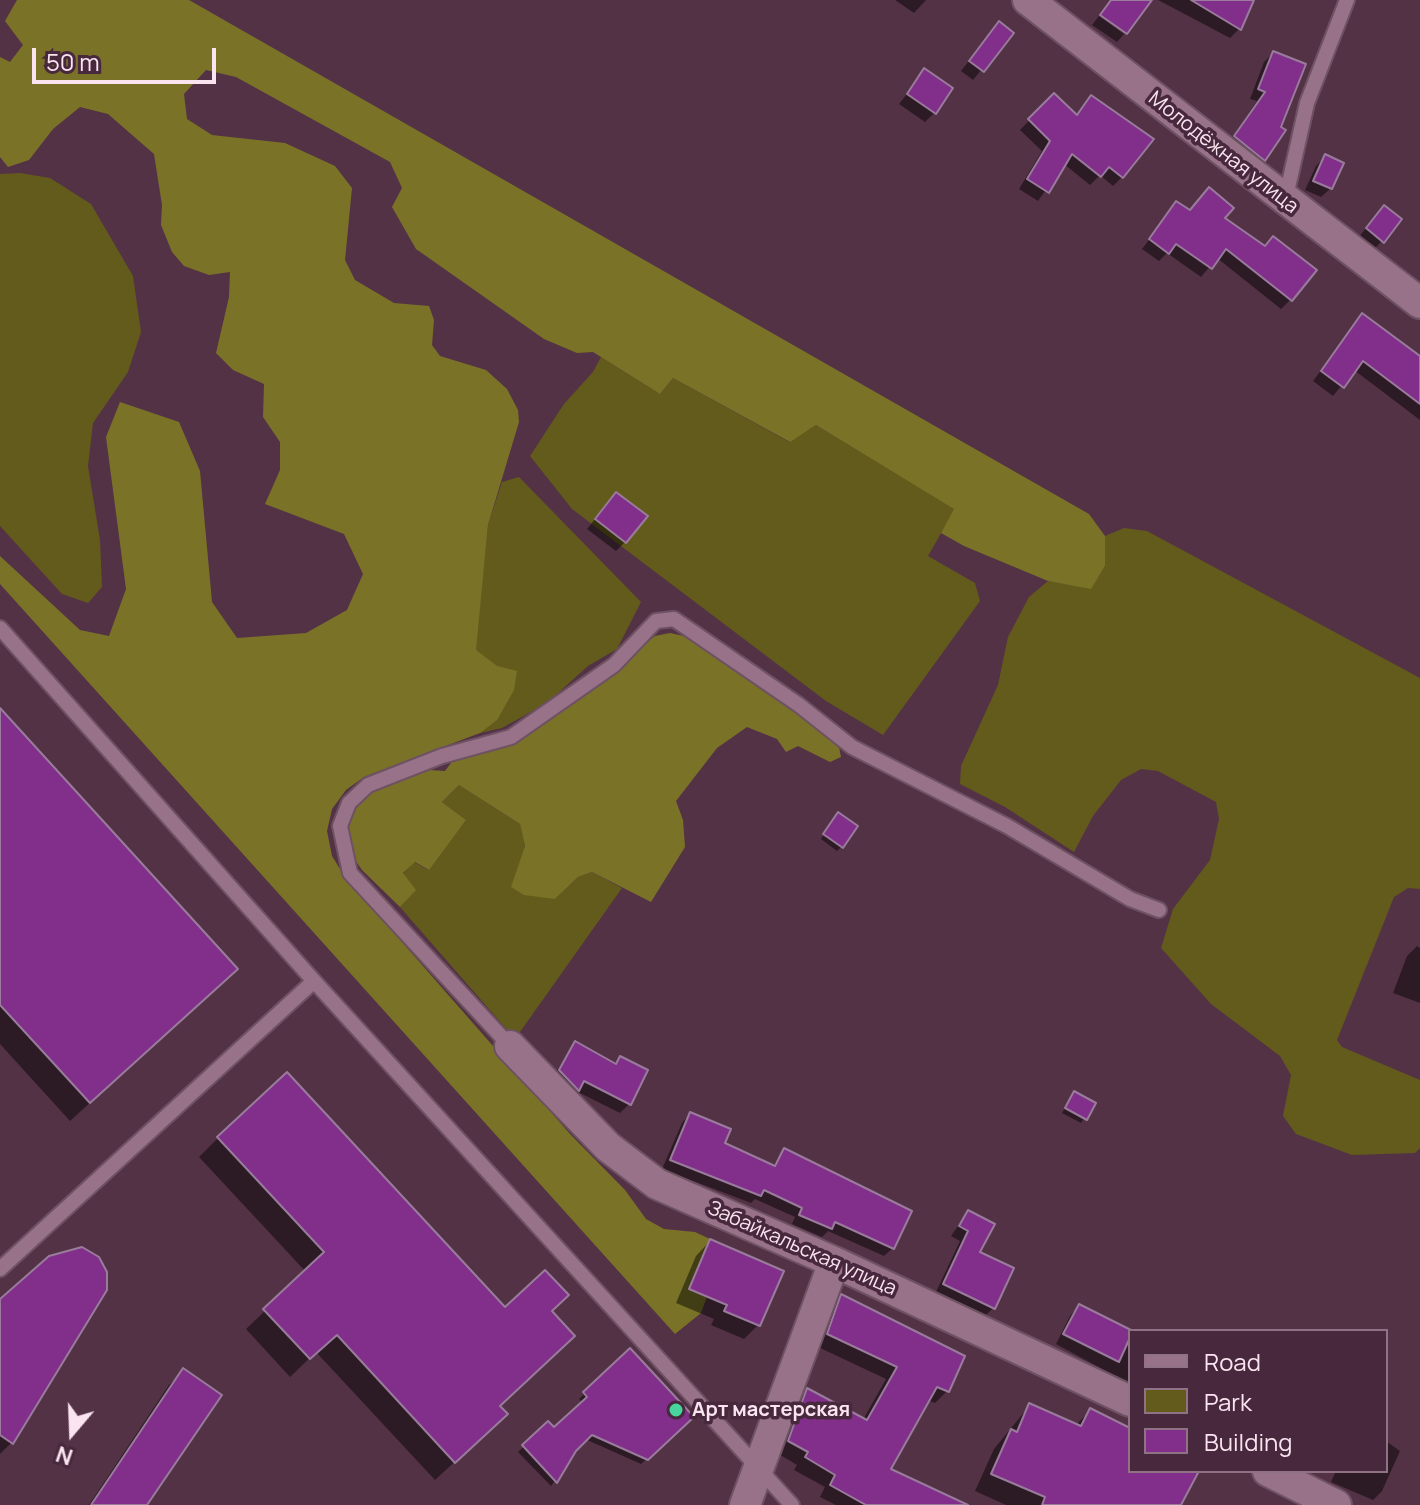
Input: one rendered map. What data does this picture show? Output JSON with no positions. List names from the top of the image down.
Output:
{
  "streets": {
    "street": ["Молодёжная улица", "Забайкальская улица"]
  },
  "places": ["Арт мастерская"],
  "legend": ["Road", "Park", "Building"],
  "scale_bar": "50 m",
  "north": "bottom"
}
